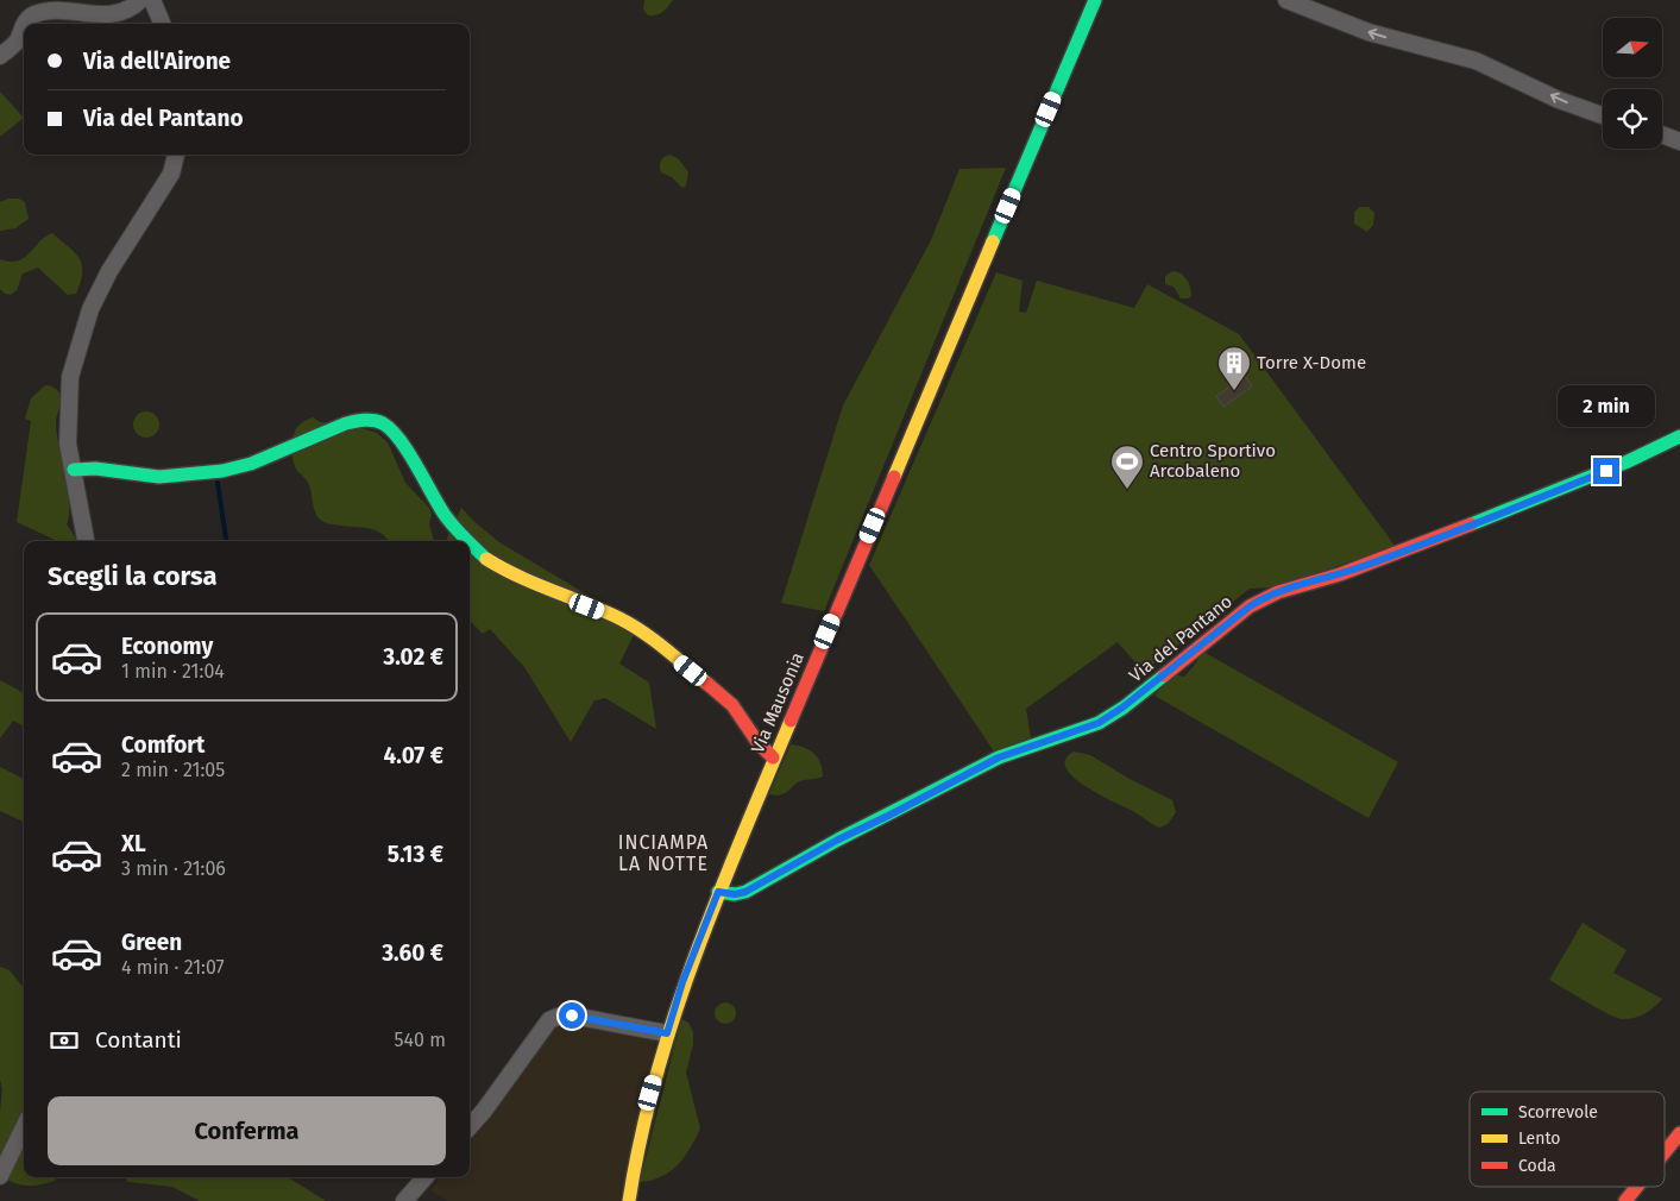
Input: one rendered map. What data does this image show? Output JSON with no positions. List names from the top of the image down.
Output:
{
  "streets": {
    "street": ["Via del Pantano", "Via Mausonia"]
  },
  "crossings": [
    ["Via del Pantano", "Via Mausonia"]
  ],
  "districts": ["INCIAMPA LA NOTTE"],
  "places": {
    "building": ["Torre X-Dome"],
    "sports": ["Centro Sportivo Arcobaleno"]
  },
  "legend": ["Scorrevole", "Lento", "Coda"],
  "north": "right",
  "page": {
    "banner": ["Via dell'Airone", "Via del Pantano"],
    "bubble": "2 min",
    "heading": "Scegli la corsa",
    "list": [
      {
        "name": "Economy",
        "note": "1 min · 21:04",
        "value": "3.02 €"
      },
      {
        "name": "Comfort",
        "note": "2 min · 21:05",
        "value": "4.07 €"
      },
      {
        "name": "XL",
        "note": "3 min · 21:06",
        "value": "5.13 €"
      },
      {
        "name": "Green",
        "note": "4 min · 21:07",
        "value": "3.60 €"
      }
    ],
    "pay": ["Contanti", "540 m"],
    "buttons": "Conferma"
  }
}
